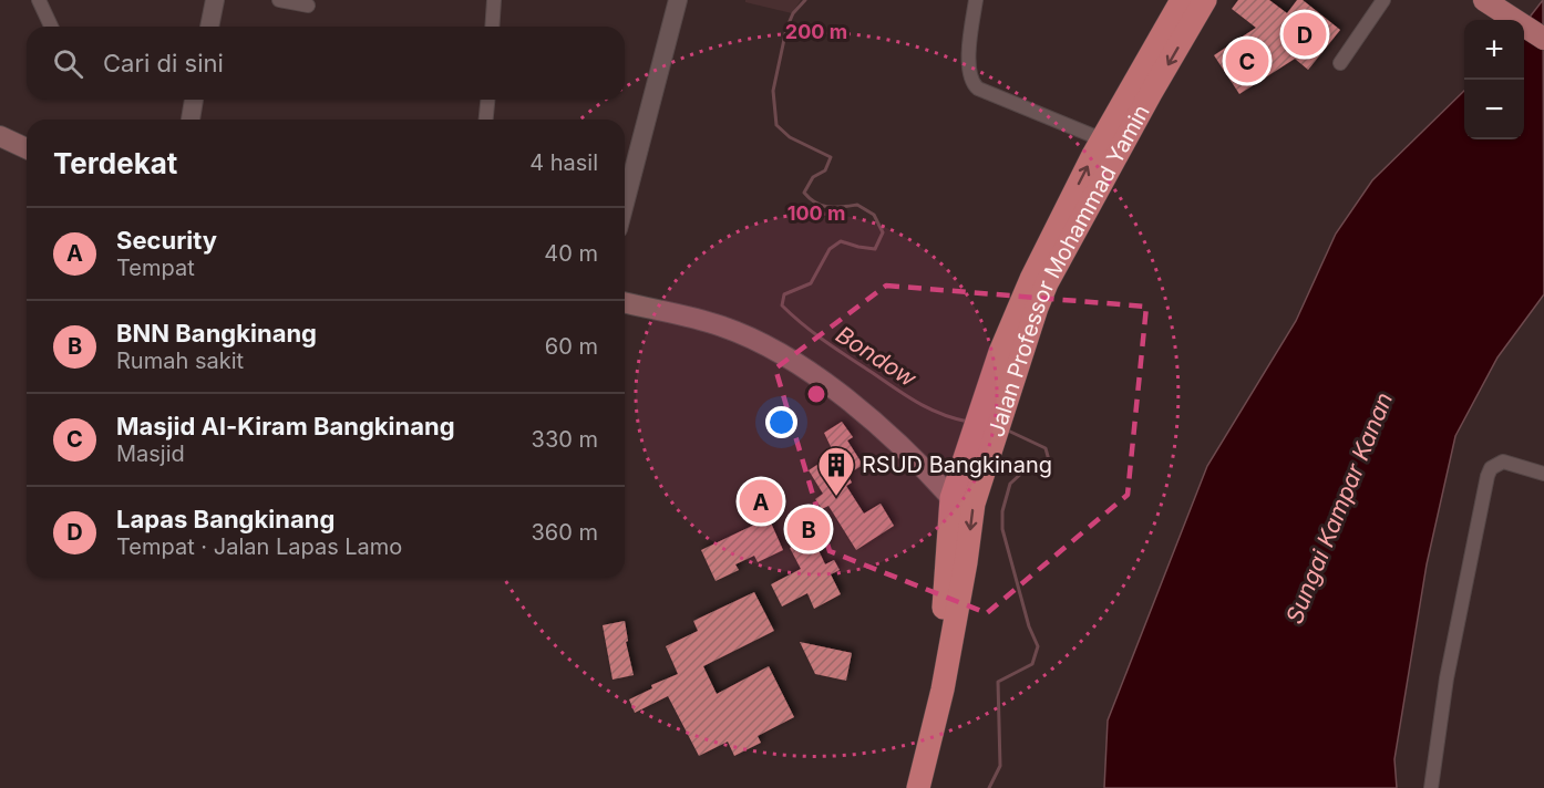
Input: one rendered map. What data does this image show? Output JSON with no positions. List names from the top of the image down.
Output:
{
  "streets": {
    "highway": ["Jalan Professor Mohammad Yamin"]
  },
  "water": ["Bondow", "Sungai Kampar Kanan"],
  "places": {
    "building": ["RSUD Bangkinang"]
  },
  "page": {
    "pins": [
      "D",
      "C",
      "A",
      "B"
    ],
    "map_buttons": ["+", "−"],
    "search": "Cari di sini",
    "heading": ["Terdekat", "4 hasil"],
    "list": [
      {
        "mark": "A",
        "name": "Security",
        "note": "Tempat",
        "value": "40 m"
      },
      {
        "mark": "B",
        "name": "BNN Bangkinang",
        "note": "Rumah sakit",
        "value": "60 m"
      },
      {
        "mark": "C",
        "name": "Masjid Al-Kiram Bangkinang",
        "note": "Masjid",
        "value": "330 m"
      },
      {
        "mark": "D",
        "name": "Lapas Bangkinang",
        "note": "Tempat · Jalan Lapas Lamo",
        "value": "360 m"
      }
    ]
  },
  "rings": ["200 m", "100 m"]
}
